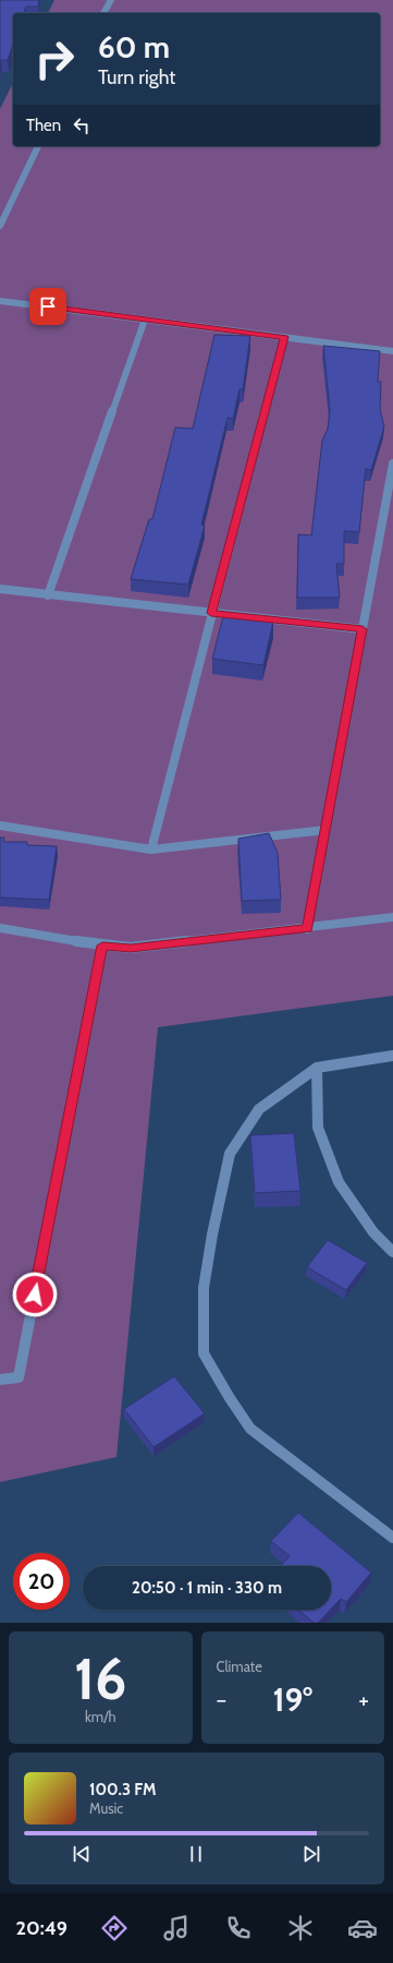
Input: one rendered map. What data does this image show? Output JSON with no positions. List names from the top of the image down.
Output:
{
  "page": {
    "turn": ["60 m", "Turn right"],
    "then": "Then",
    "limit": "20",
    "trip": "20:50 · 1 min · 330 m",
    "tile": [
      ["16", "km/h"],
      "Climate"
    ],
    "heat": ["−", "19°", "+"],
    "song": ["100.3 FM", "Music"],
    "tabs": "20:49"
  }
}
